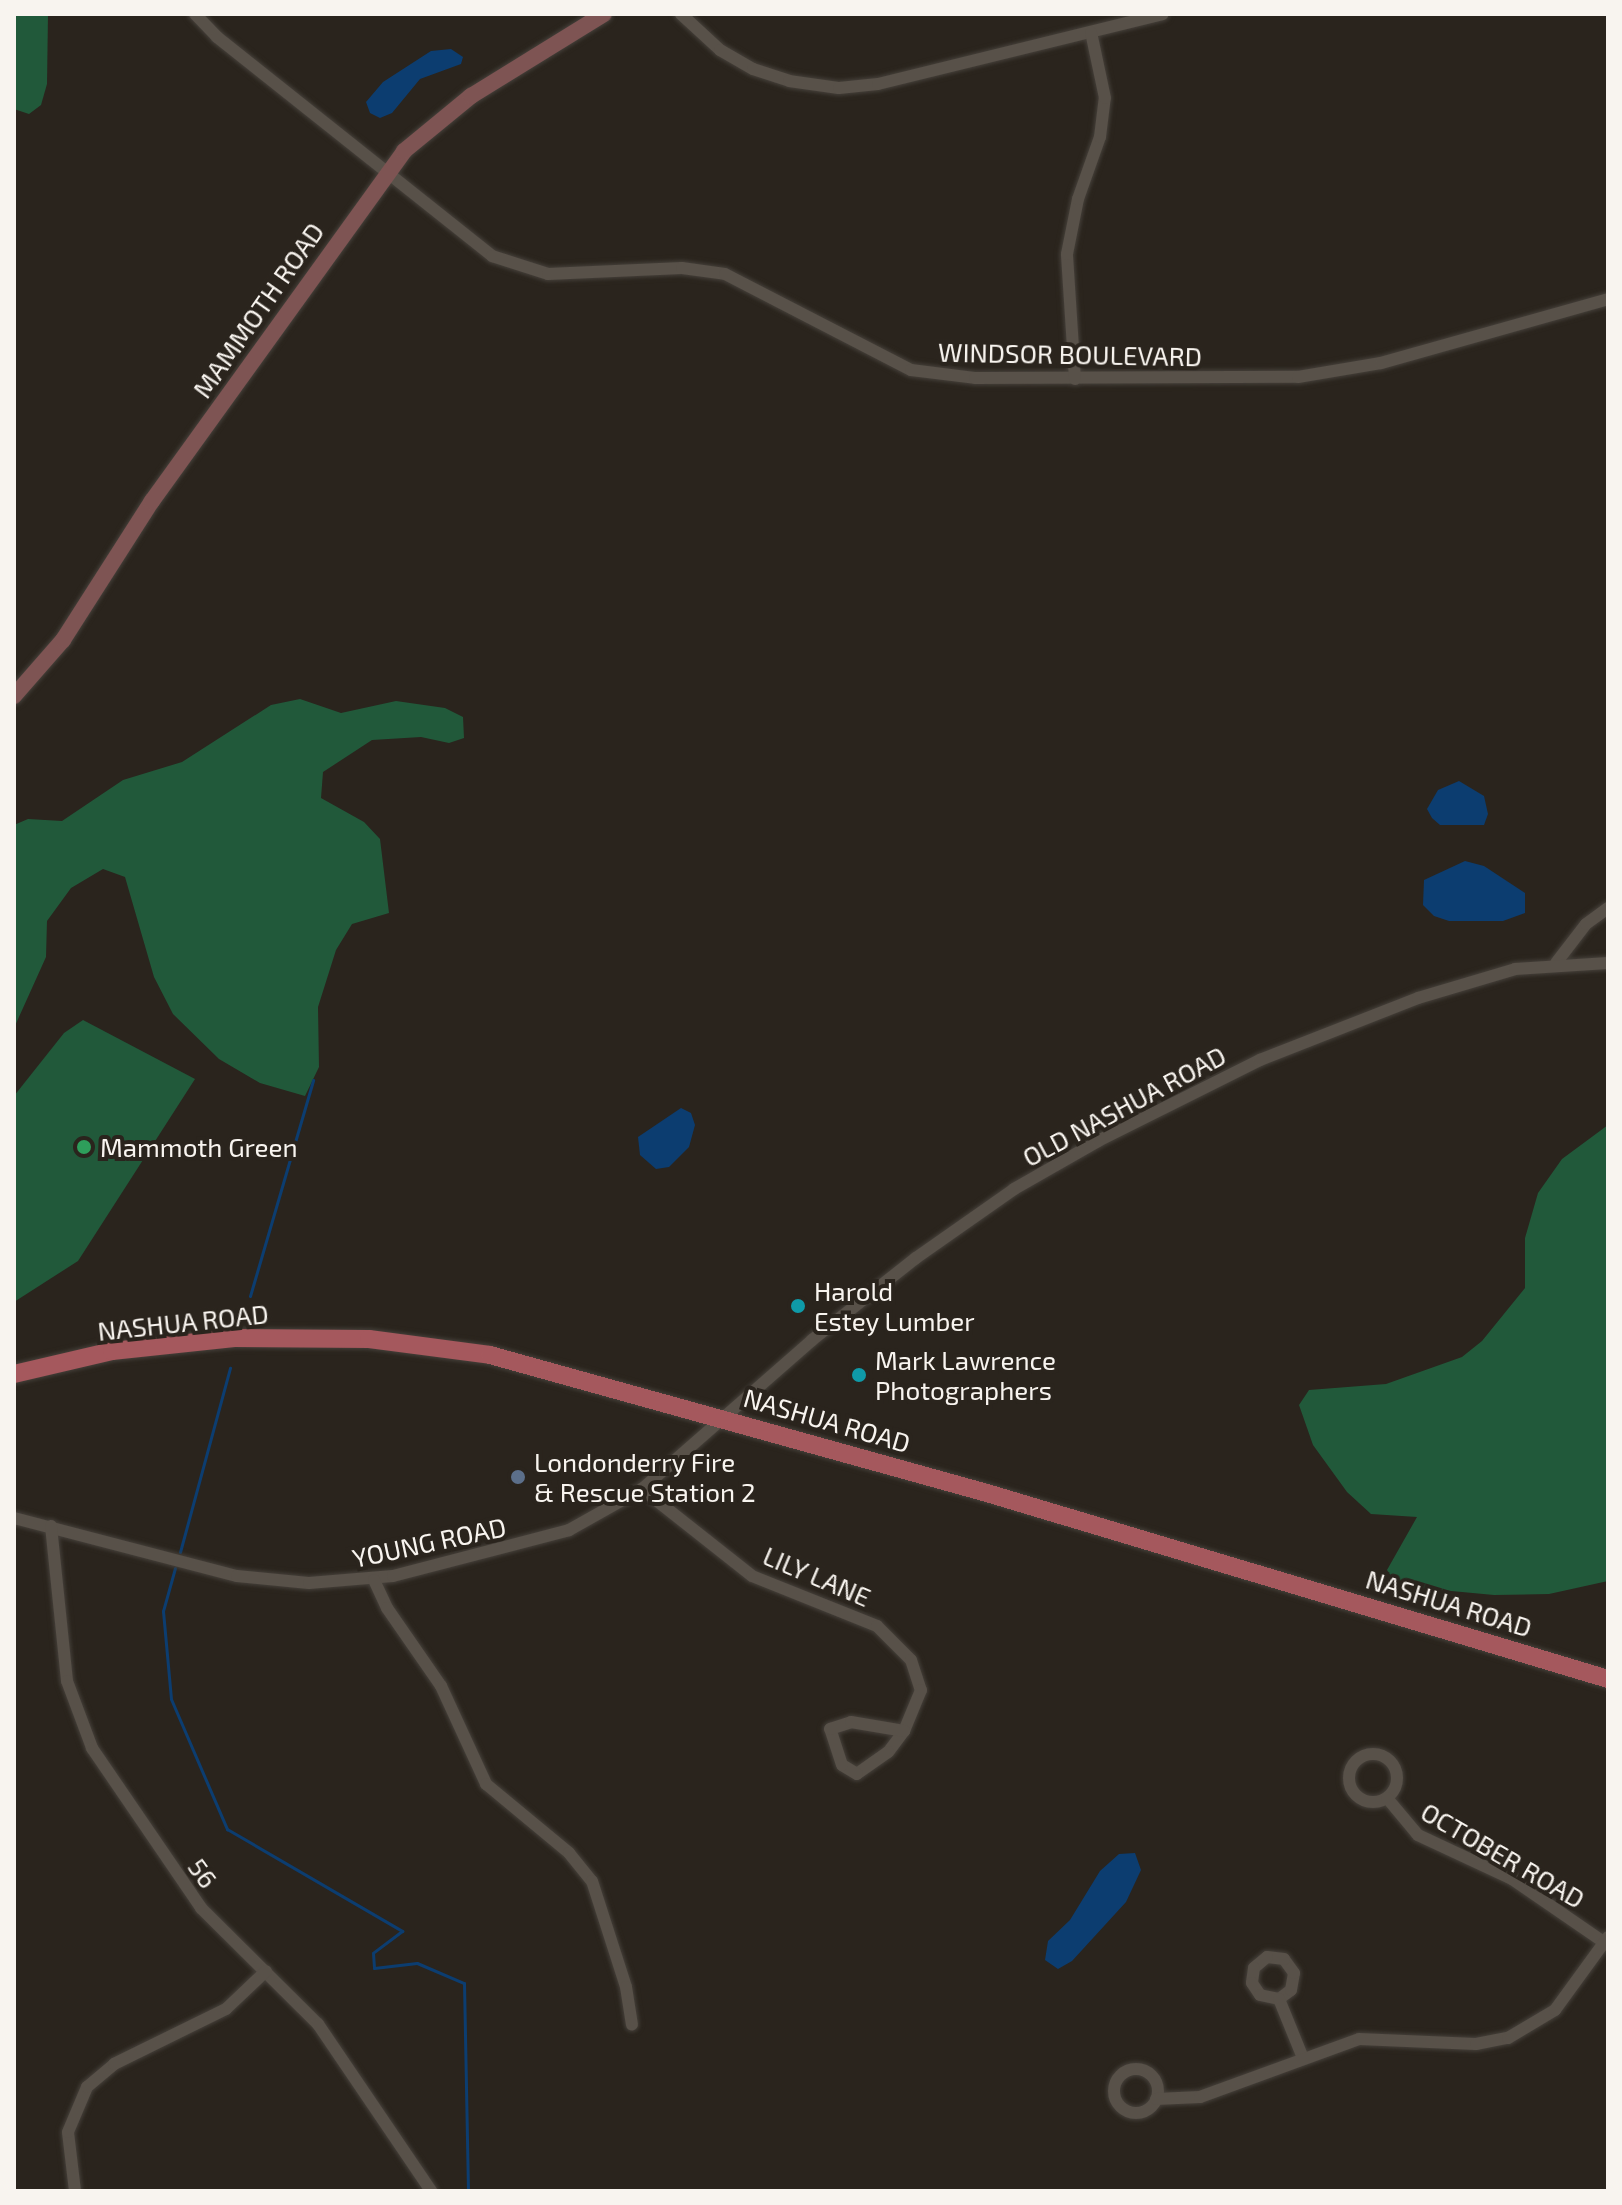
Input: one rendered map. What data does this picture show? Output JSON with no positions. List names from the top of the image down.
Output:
{
  "streets": {
    "main road": ["MAMMOTH ROAD", "NASHUA ROAD"],
    "street": [
      "WINDSOR BOULEVARD",
      "OLD NASHUA ROAD",
      "YOUNG ROAD",
      "LILY LANE",
      "OCTOBER ROAD",
      "56"
    ]
  },
  "crossings": [
    ["MAMMOTH ROAD", "WINDSOR BOULEVARD"],
    ["OLD NASHUA ROAD", "NASHUA ROAD"],
    ["OLD NASHUA ROAD", "YOUNG ROAD"],
    ["NASHUA ROAD", "YOUNG ROAD"],
    ["YOUNG ROAD", "LILY LANE"],
    ["YOUNG ROAD", "56"]
  ],
  "places": [
    "Mammoth Green",
    "Harold Estey Lumber",
    "Mark Lawrence Photographers",
    "Londonderry Fire & Rescue Station 2"
  ]
}
